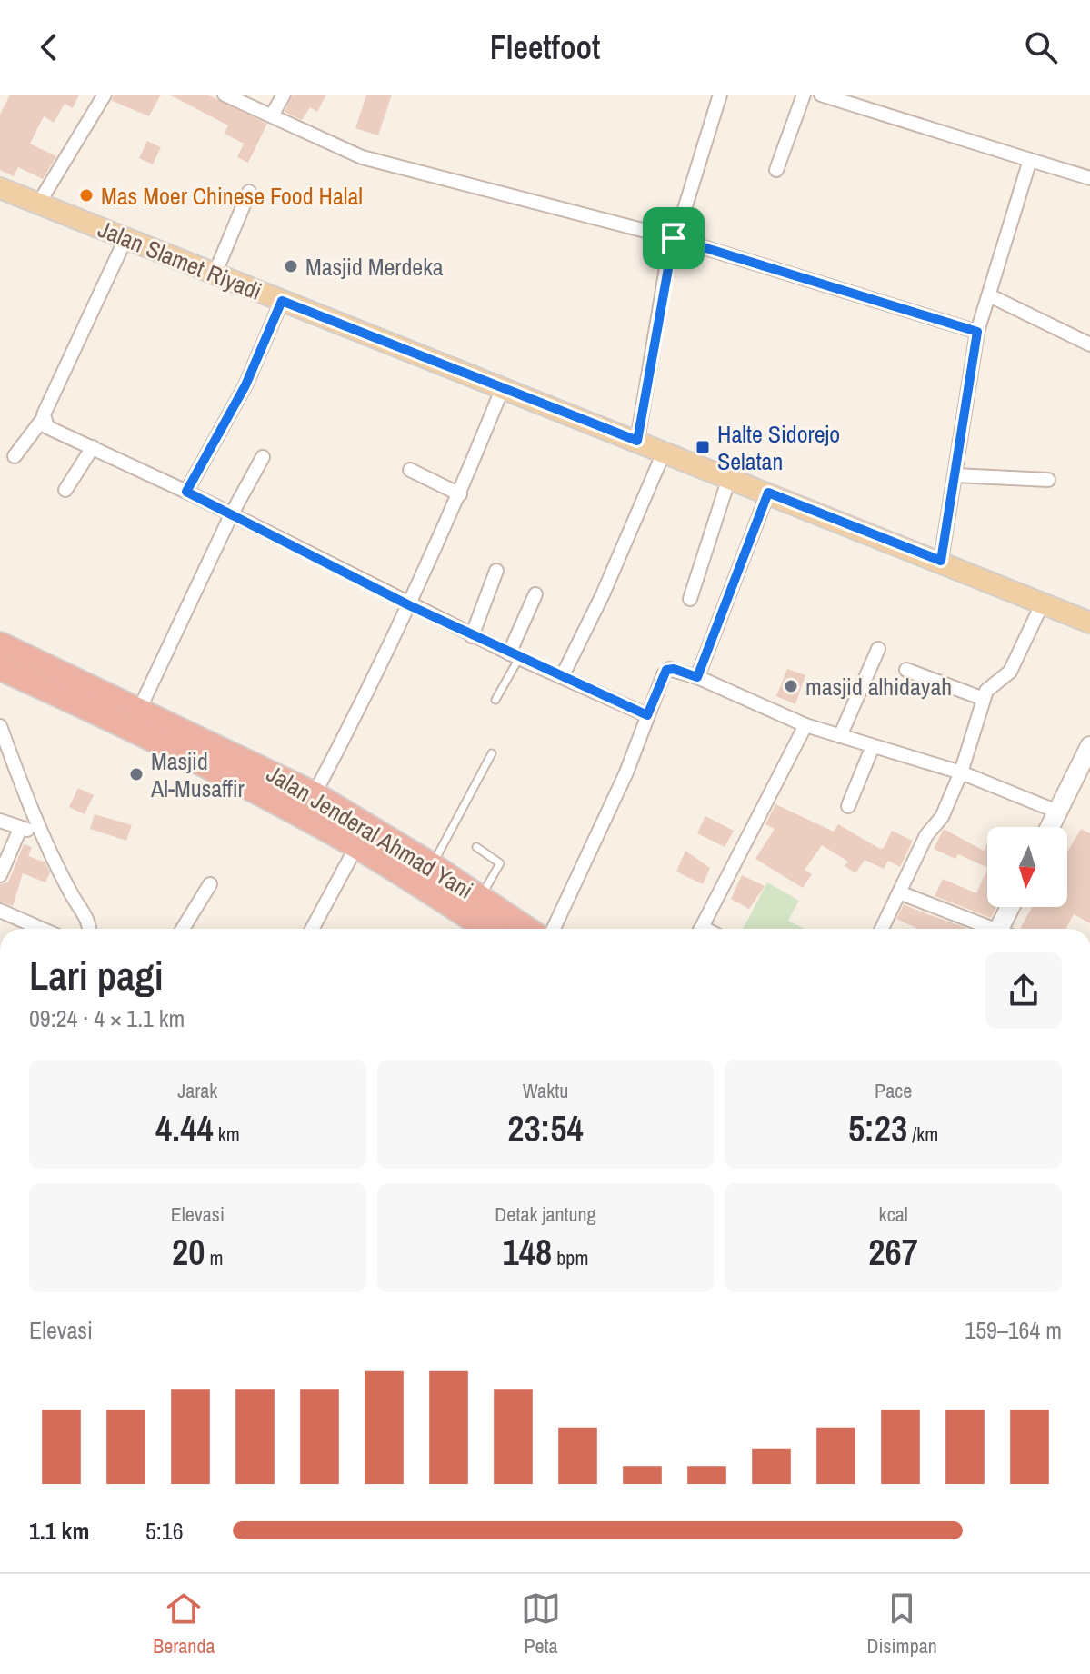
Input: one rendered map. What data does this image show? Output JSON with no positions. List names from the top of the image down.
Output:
{
  "streets": {
    "highway": ["Jalan Jenderal Ahmad Yani"],
    "main road": ["Jalan Slamet Riyadi"]
  },
  "places": {
    "other": [
      "Mas Moer Chinese Food Halal",
      "Masjid Merdeka",
      "masjid alhidayah",
      "Masjid Al-Musaffir"
    ],
    "transit": ["Halte Sidorejo Selatan"]
  },
  "north": "bottom",
  "page": {
    "header": "Fleetfoot",
    "heading": ["Lari pagi", "09:24 · 4 × 1.1 km"],
    "stats": [
      ["Jarak", "4.44 km"],
      ["Waktu", "23:54"],
      ["Pace", "5:23 /km"],
      ["Elevasi", "20 m"],
      ["Detak jantung", "148 bpm"],
      ["kcal", "267"]
    ],
    "chart": ["Elevasi", "159–164 m"],
    "list": [
      {
        "name": "1.1 km",
        "note": "5:16"
      }
    ],
    "tabs": ["Beranda", "Peta", "Disimpan"]
  }
}
